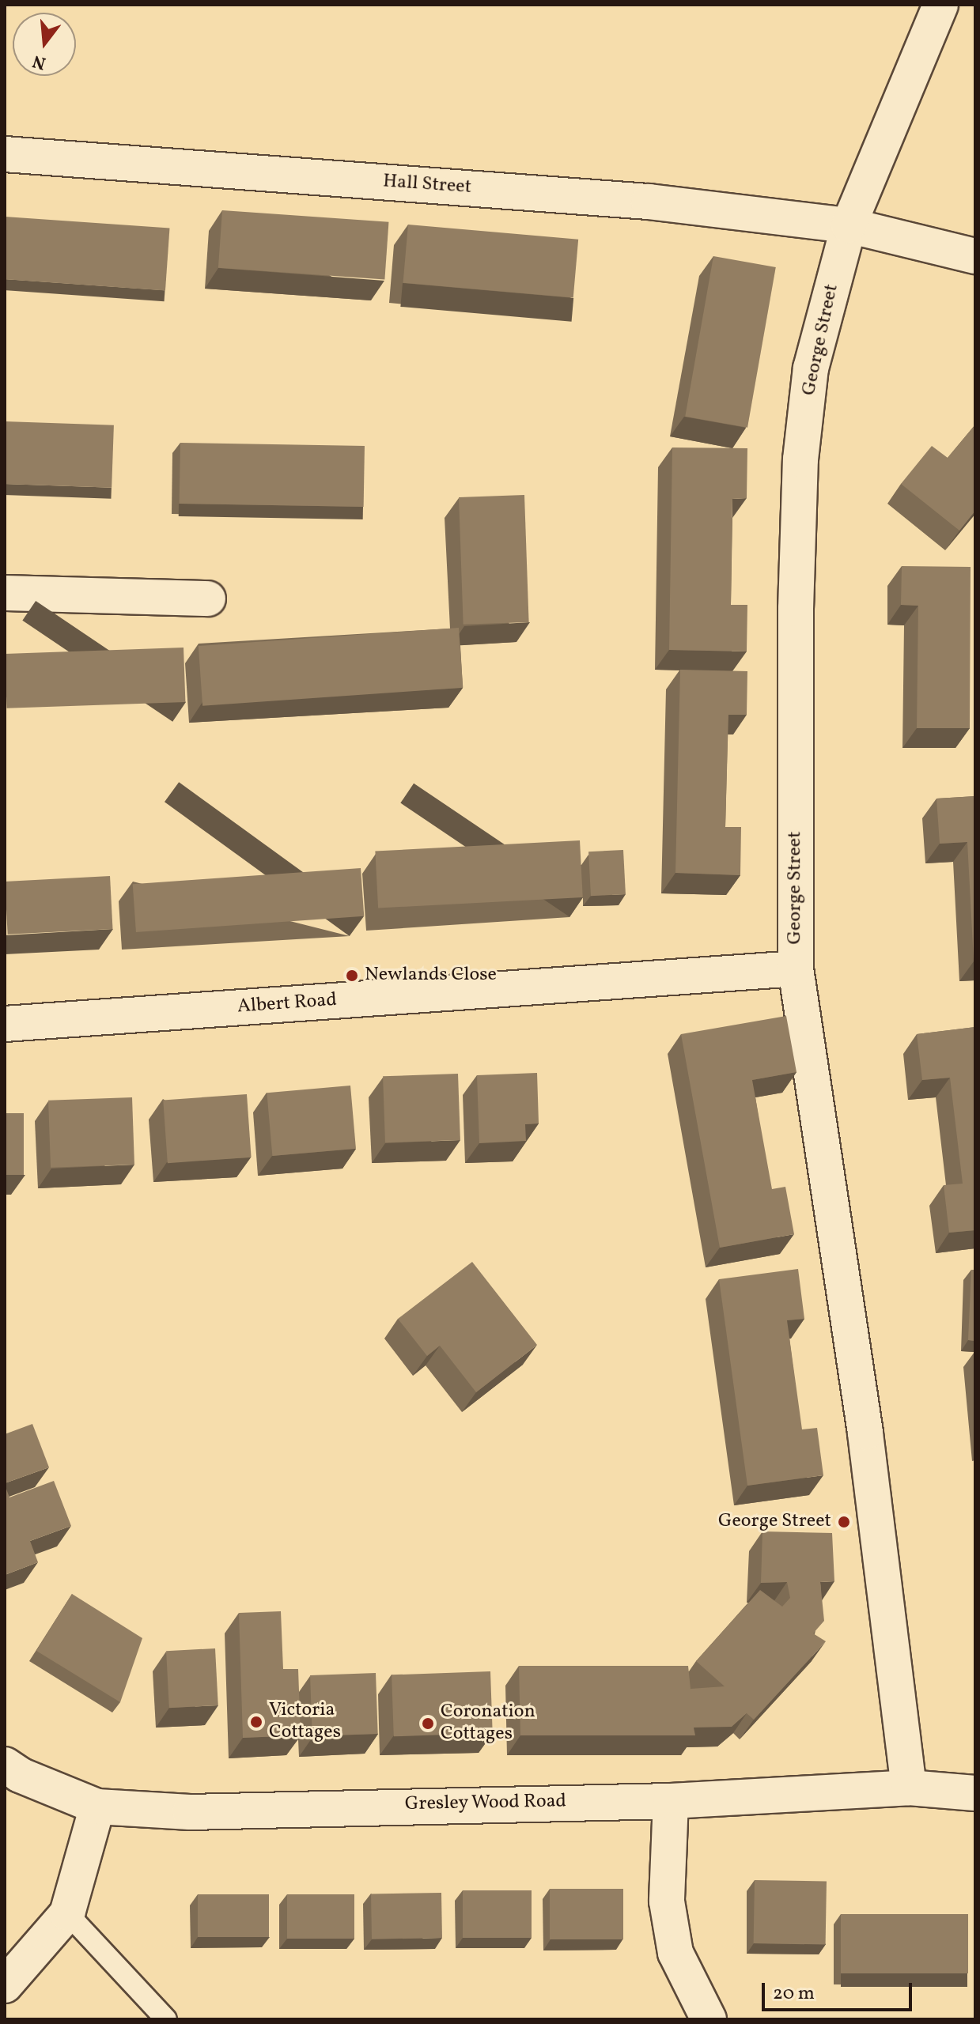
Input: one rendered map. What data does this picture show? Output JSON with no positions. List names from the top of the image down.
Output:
{
  "streets": {
    "street": [
      "Hall Street",
      "George Street",
      "Albert Road",
      "Gresley Wood Road"
    ]
  },
  "crossings": [
    ["Hall Street", "George Street"],
    ["George Street", "Albert Road"],
    ["George Street", "Gresley Wood Road"]
  ],
  "places": [
    "Newlands Close",
    "George Street",
    "Victoria Cottages",
    "Coronation Cottages"
  ],
  "scale_bar": "20 m",
  "north": "bottom"
}
